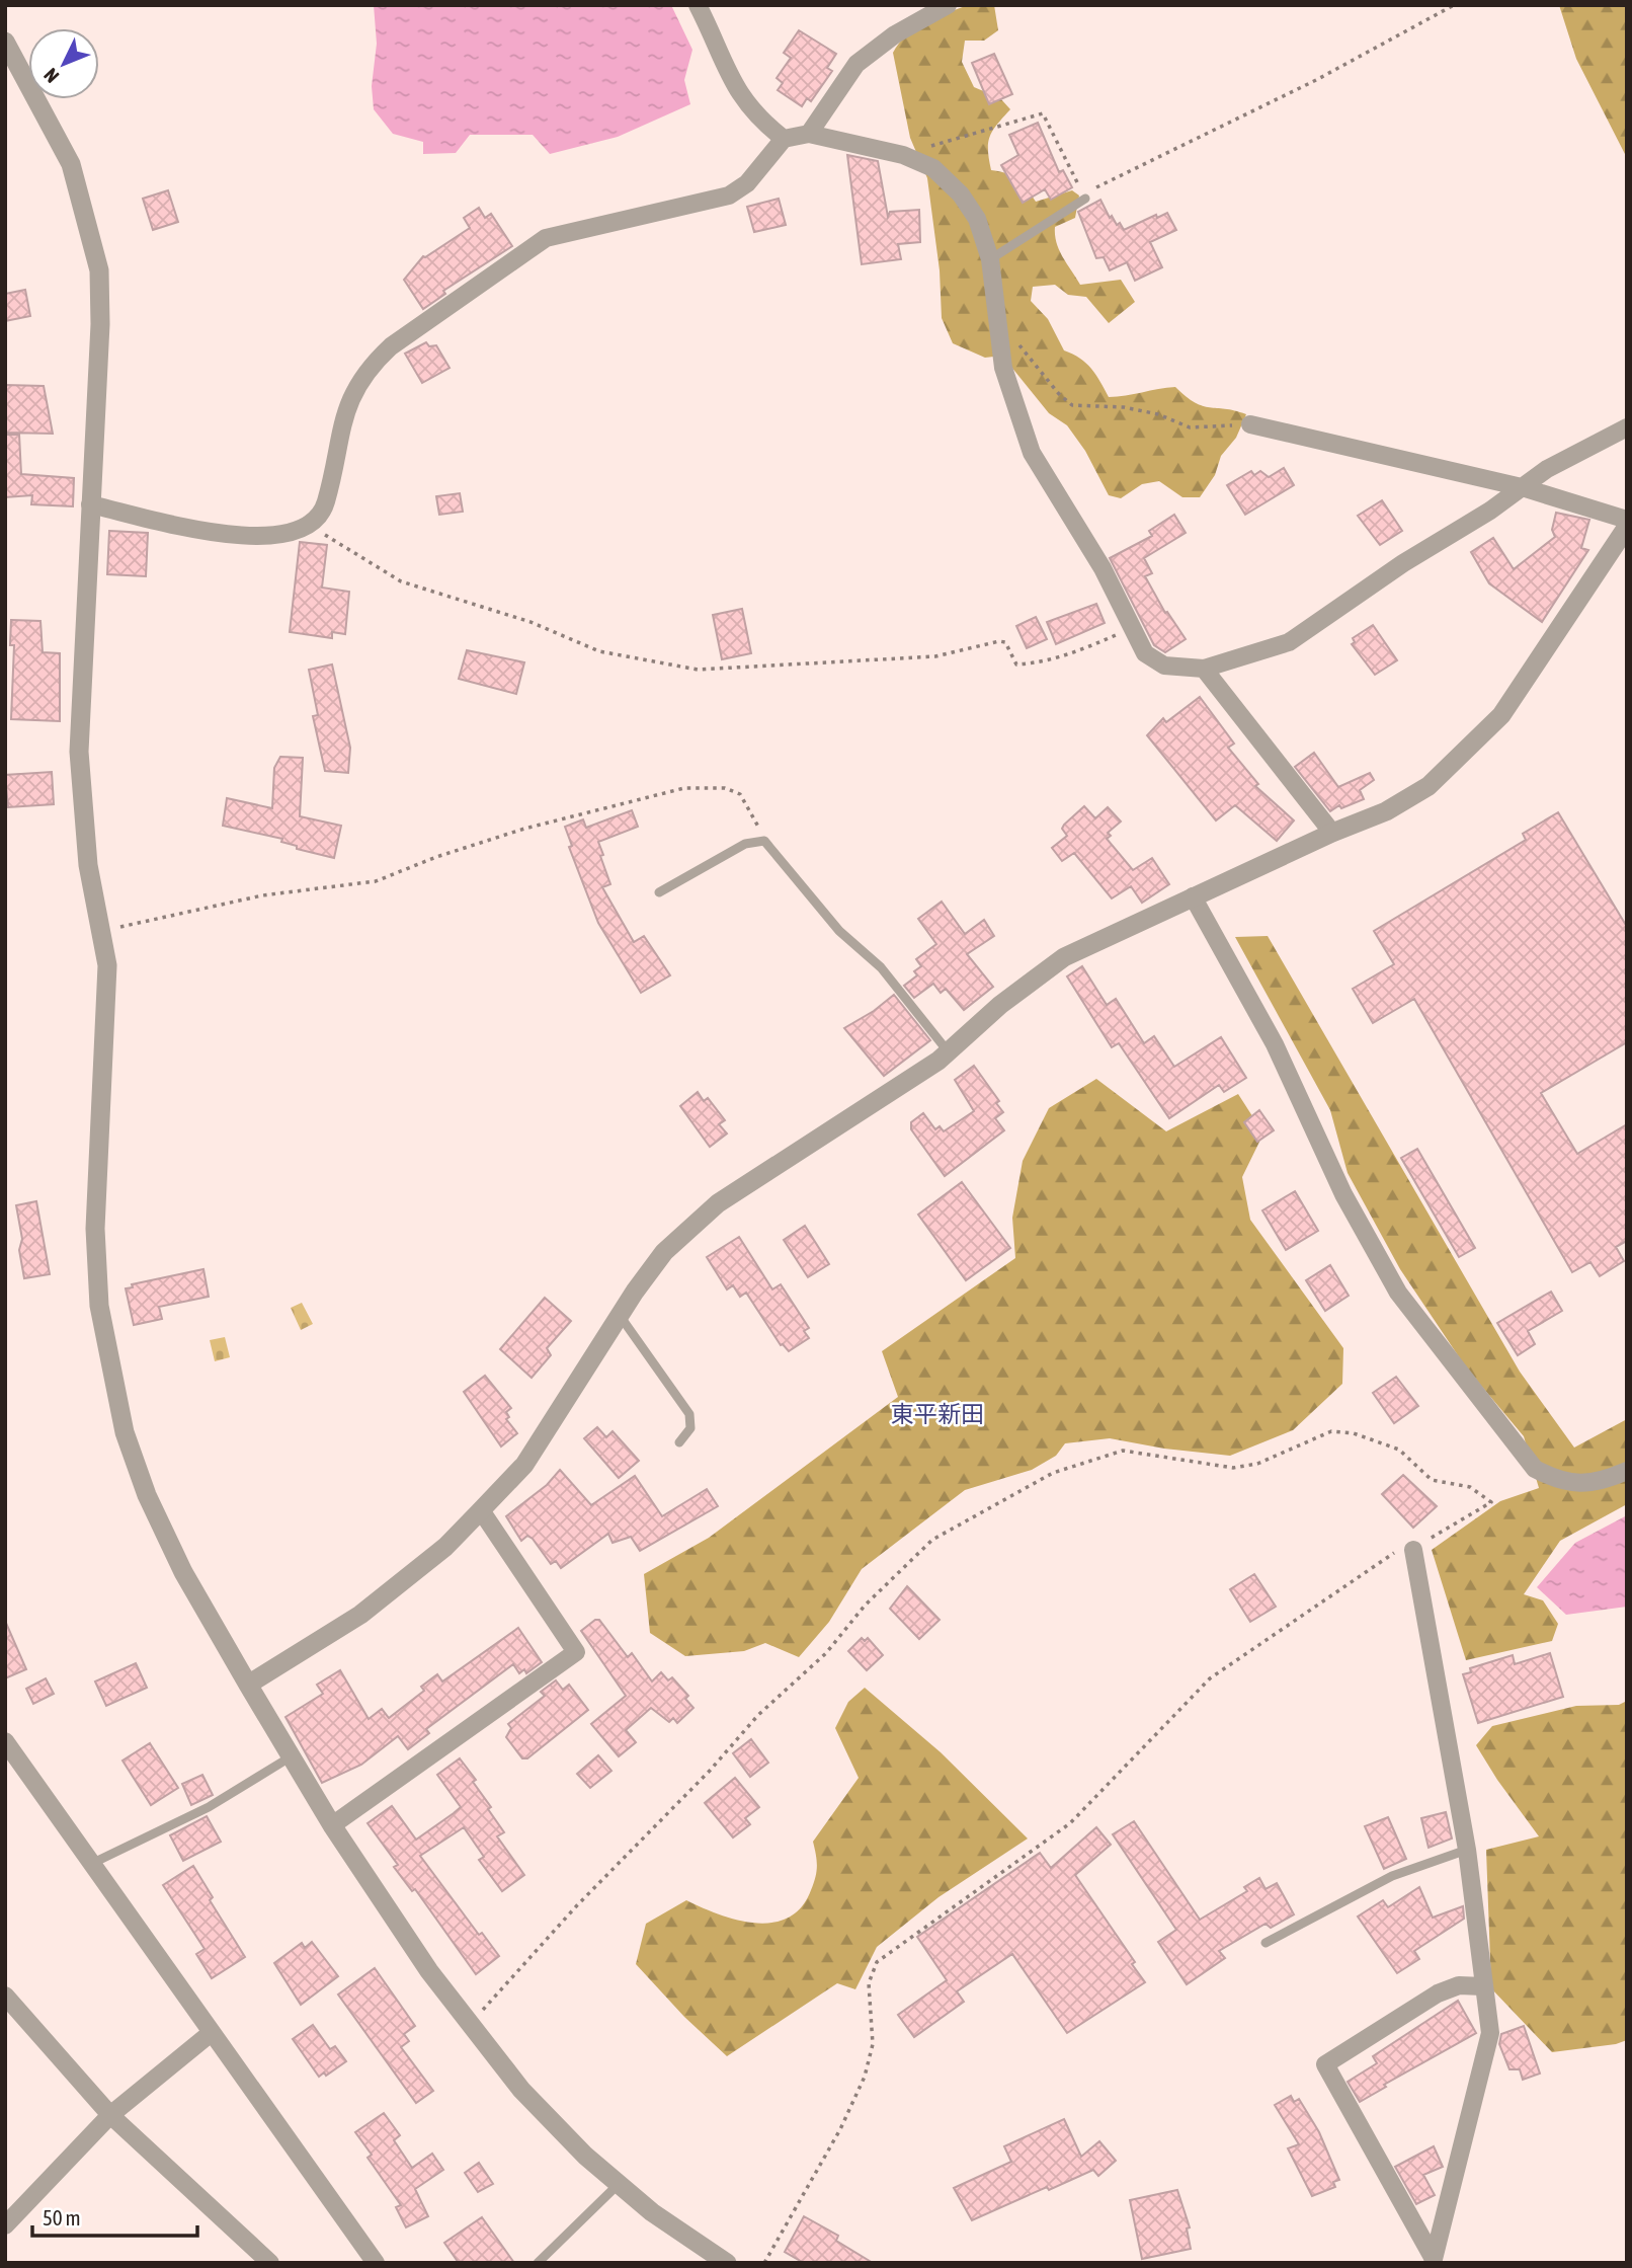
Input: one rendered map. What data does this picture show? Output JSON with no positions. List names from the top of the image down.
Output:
{
  "districts": ["東平新田"],
  "scale_bar": "50 m",
  "north": "bottom left"
}
